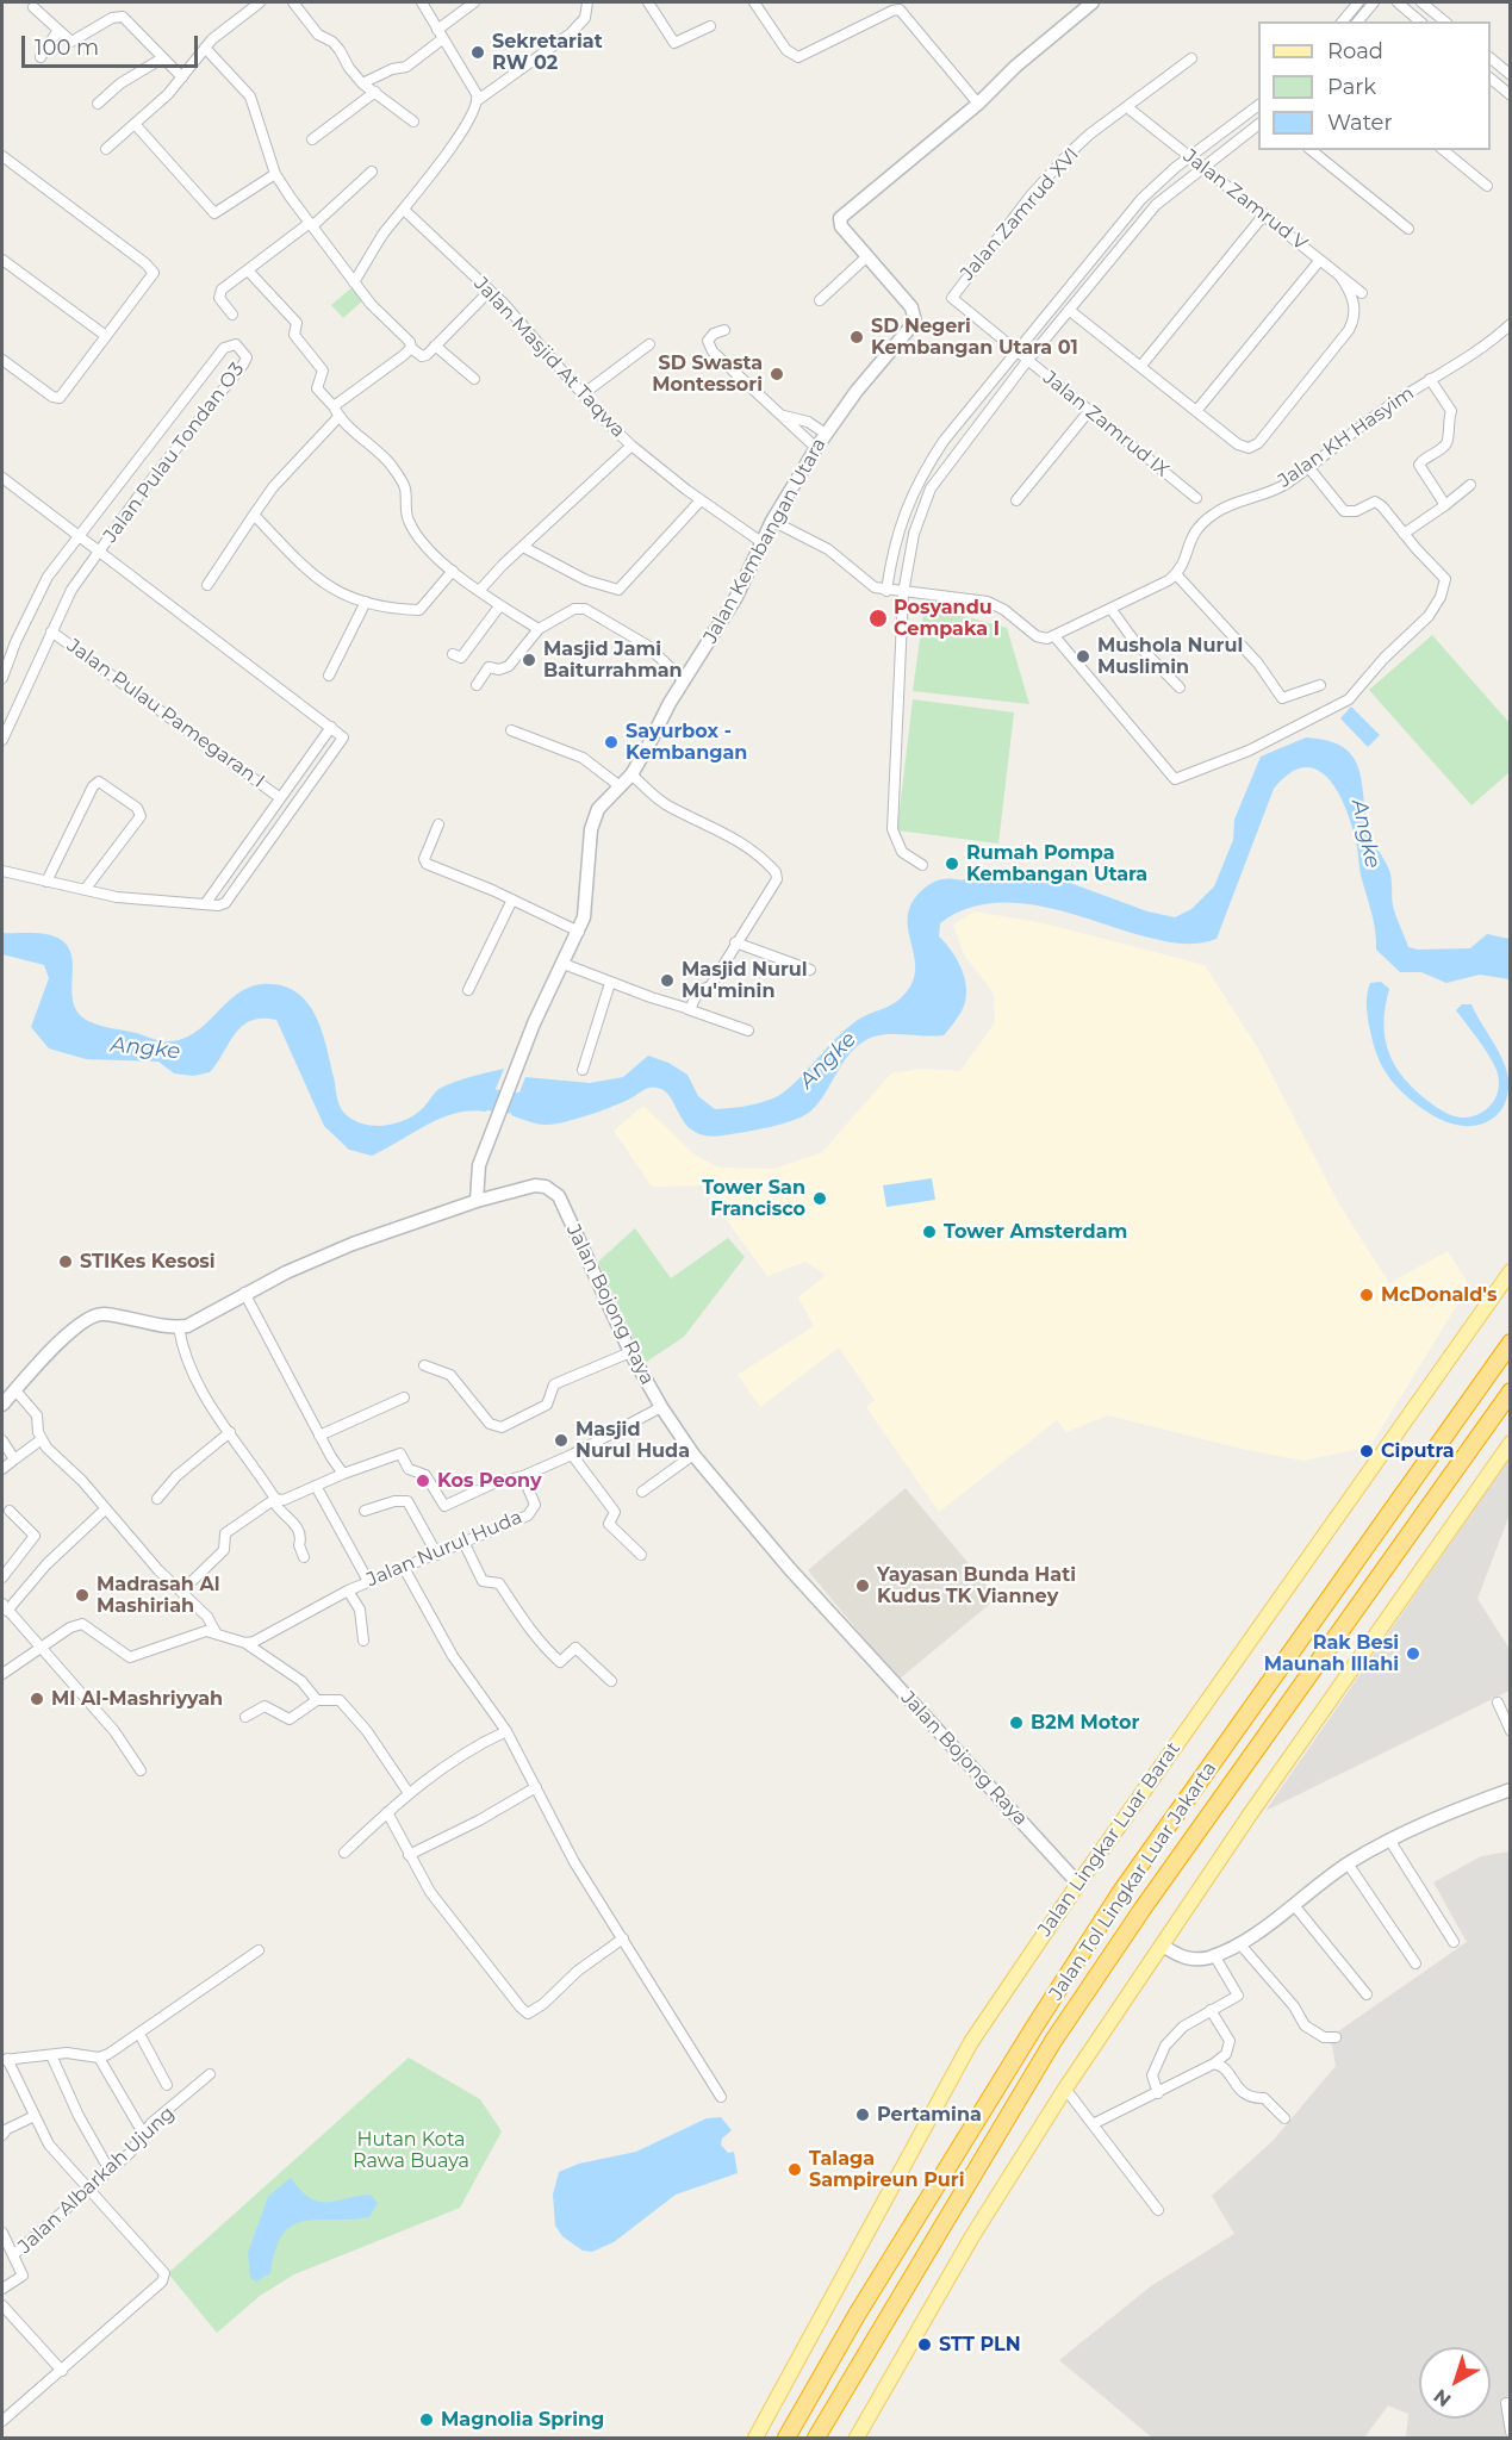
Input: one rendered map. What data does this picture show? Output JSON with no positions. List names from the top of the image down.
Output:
{
  "streets": {
    "highway": ["Jalan Tol Lingkar Luar Jakarta"],
    "main road": ["Jalan Lingkar Luar Barat"],
    "street": [
      "Jalan Zamrud V",
      "Jalan Zamrud XVI",
      "Jalan Masjid At Taqwa",
      "Jalan Zamrud IX",
      "Jalan KH Hasyim",
      "Jalan Pulau Tondan O3",
      "Jalan Kembangan Utara",
      "Jalan Pulau Pamegaran I",
      "Jalan Bojong Raya",
      "Jalan Nurul Huda",
      "Jalan Albarkah Ujung"
    ]
  },
  "crossings": [
    ["Jalan Zamrud V", "Jalan Zamrud XVI"],
    ["Jalan Zamrud XVI", "Jalan Zamrud IX"],
    ["Jalan Masjid At Taqwa", "Jalan Kembangan Utara"],
    ["Jalan Pulau Tondan O3", "Jalan Pulau Pamegaran I"],
    ["Jalan Kembangan Utara", "Jalan Bojong Raya"],
    ["Jalan Bojong Raya", "Jalan Lingkar Luar Barat"]
  ],
  "water": ["Angke"],
  "parks": ["Hutan Kota Rawa Buaya"],
  "places": [
    "Sekretariat RW 02",
    "SD Negeri Kembangan Utara 01",
    "SD Swasta Montessori",
    "Posyandu Cempaka I",
    "Mushola Nurul Muslimin",
    "Masjid Jami Baiturrahman",
    "Sayurbox - Kembangan",
    "Rumah Pompa Kembangan Utara",
    "Masjid Nurul Mu'minin",
    "Tower San Francisco",
    "Tower Amsterdam",
    "STIKes Kesosi",
    "McDonald's",
    "Masjid Nurul Huda",
    "Ciputra",
    "Kos Peony",
    "Yayasan Bunda Hati Kudus TK Vianney",
    "Madrasah Al Mashiriah",
    "Rak Besi Maunah Illahi",
    "MI Al-Mashriyyah",
    "B2M Motor",
    "Pertamina",
    "Talaga Sampireun Puri",
    "STT PLN",
    "Magnolia Spring"
  ],
  "legend": ["Road", "Park", "Water"],
  "scale_bar": "100 m",
  "north": "bottom left"
}
